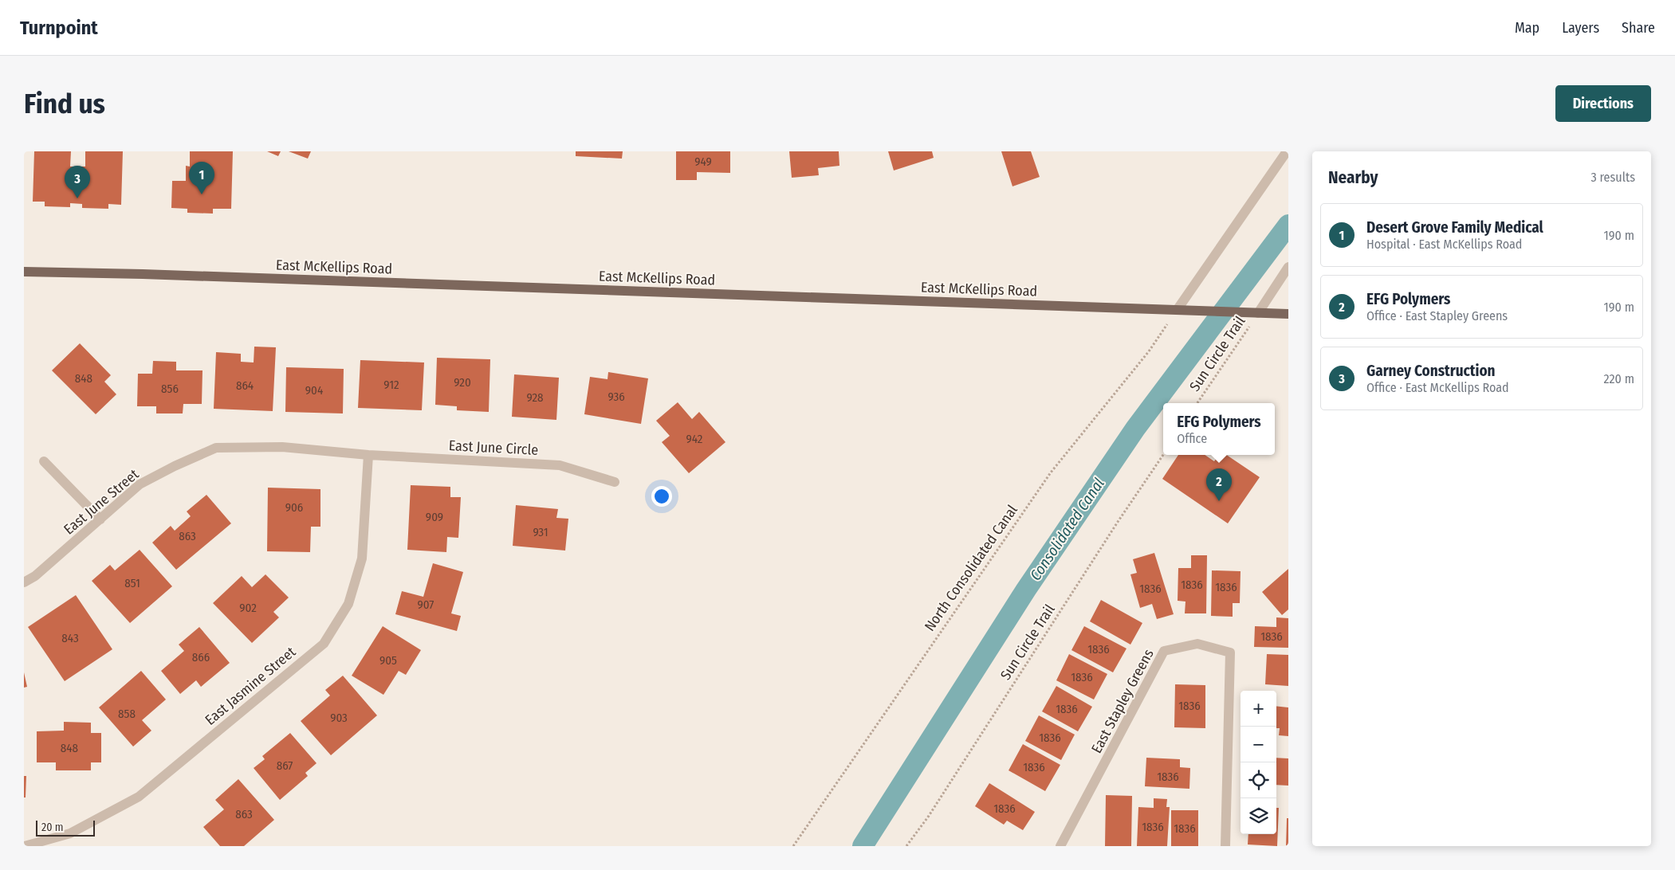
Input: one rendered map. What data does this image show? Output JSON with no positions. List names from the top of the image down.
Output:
{
  "streets": {
    "main road": ["East McKellips Road"],
    "street": [
      "East June Circle",
      "East June Street",
      "East Jasmine Street",
      "East Stapley Greens"
    ],
    "path": ["Sun Circle Trail", "North Consolidated Canal"]
  },
  "crossings": [
    ["East McKellips Road", "Sun Circle Trail"],
    ["East McKellips Road", "North Consolidated Canal"],
    ["East June Circle", "East June Street"],
    ["East June Circle", "East Jasmine Street"],
    ["East June Street", "East Jasmine Street"]
  ],
  "water": ["Consolidated Canal"],
  "house_numbers": [
    "949",
    "848",
    "920",
    "912",
    "864",
    "856",
    "904",
    "936",
    "928",
    "942",
    "906",
    "909",
    "931",
    "863",
    "851",
    "1836",
    "1836",
    "1836",
    "907",
    "902",
    "1836",
    "843",
    "1836",
    "866",
    "905",
    "1836",
    "1836",
    "1836",
    "858",
    "903",
    "1836",
    "848",
    "867",
    "1836",
    "1836",
    "1836",
    "863",
    "1836",
    "1836"
  ],
  "scale_bar": "20 m",
  "page": {
    "header": "Turnpoint",
    "nav": ["Map", "Layers", "Share"],
    "buttons": "Directions",
    "title": "Find us",
    "heading": ["Nearby", "3 results"],
    "pins": ["1", "3", "2"],
    "list": [
      {
        "mark": "1",
        "name": "Desert Grove Family Medical",
        "note": "Hospital · East McKellips Road",
        "value": "190 m"
      },
      {
        "mark": "2",
        "name": "EFG Polymers",
        "note": "Office · East Stapley Greens",
        "value": "190 m"
      },
      {
        "mark": "3",
        "name": "Garney Construction",
        "note": "Office · East McKellips Road",
        "value": "220 m"
      }
    ],
    "popup": ["EFG Polymers", "Office"],
    "map_buttons": ["+", "−"],
    "scale": "20 m"
  }
}
